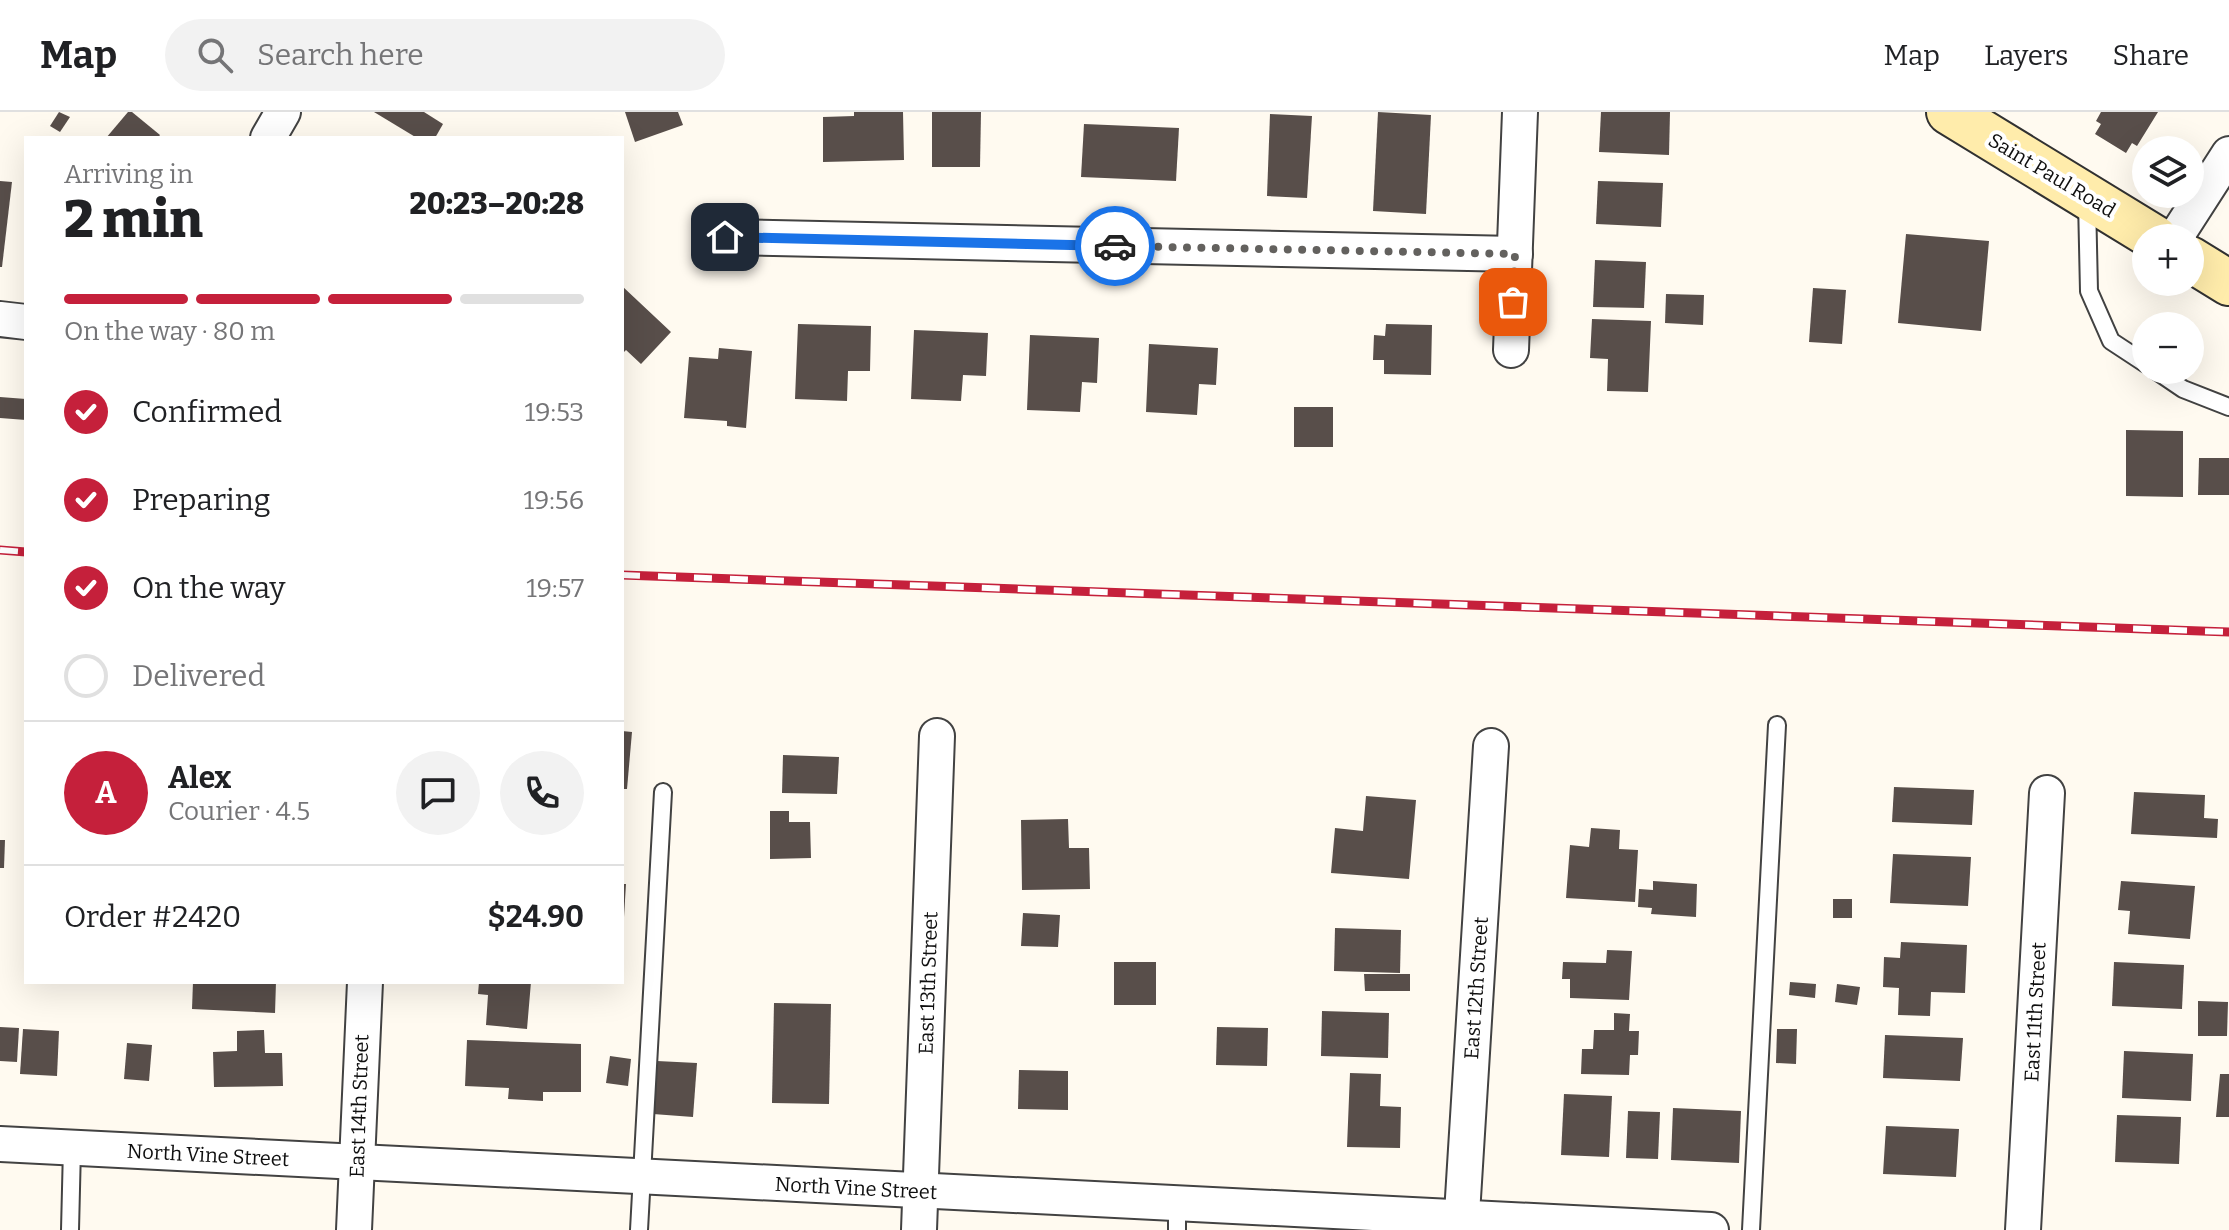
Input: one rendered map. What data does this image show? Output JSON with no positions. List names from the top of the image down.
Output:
{
  "streets": {
    "main road": ["Saint Paul Road"],
    "street": [
      "East 13th Street",
      "East 12th Street",
      "East 11th Street",
      "East 14th Street",
      "North Vine Street"
    ]
  },
  "crossings": [
    ["East 13th Street", "North Vine Street"],
    ["East 12th Street", "North Vine Street"],
    ["East 14th Street", "North Vine Street"]
  ],
  "page": {
    "header": "Map",
    "search": "Search here",
    "nav": ["Map", "Layers", "Share"],
    "map_buttons": ["+", "−"],
    "heading": ["2 min", "Arriving in", "20:23–20:28"],
    "panel": [
      "Alex",
      "Courier · 4.5",
      "Order #2420",
      "$24.90"
    ],
    "bar": "On the way · 80 m",
    "list": [
      ["Confirmed", "19:53"],
      ["Preparing", "19:56"],
      ["On the way", "19:57"],
      "Delivered"
    ],
    "round": "A"
  }
}
